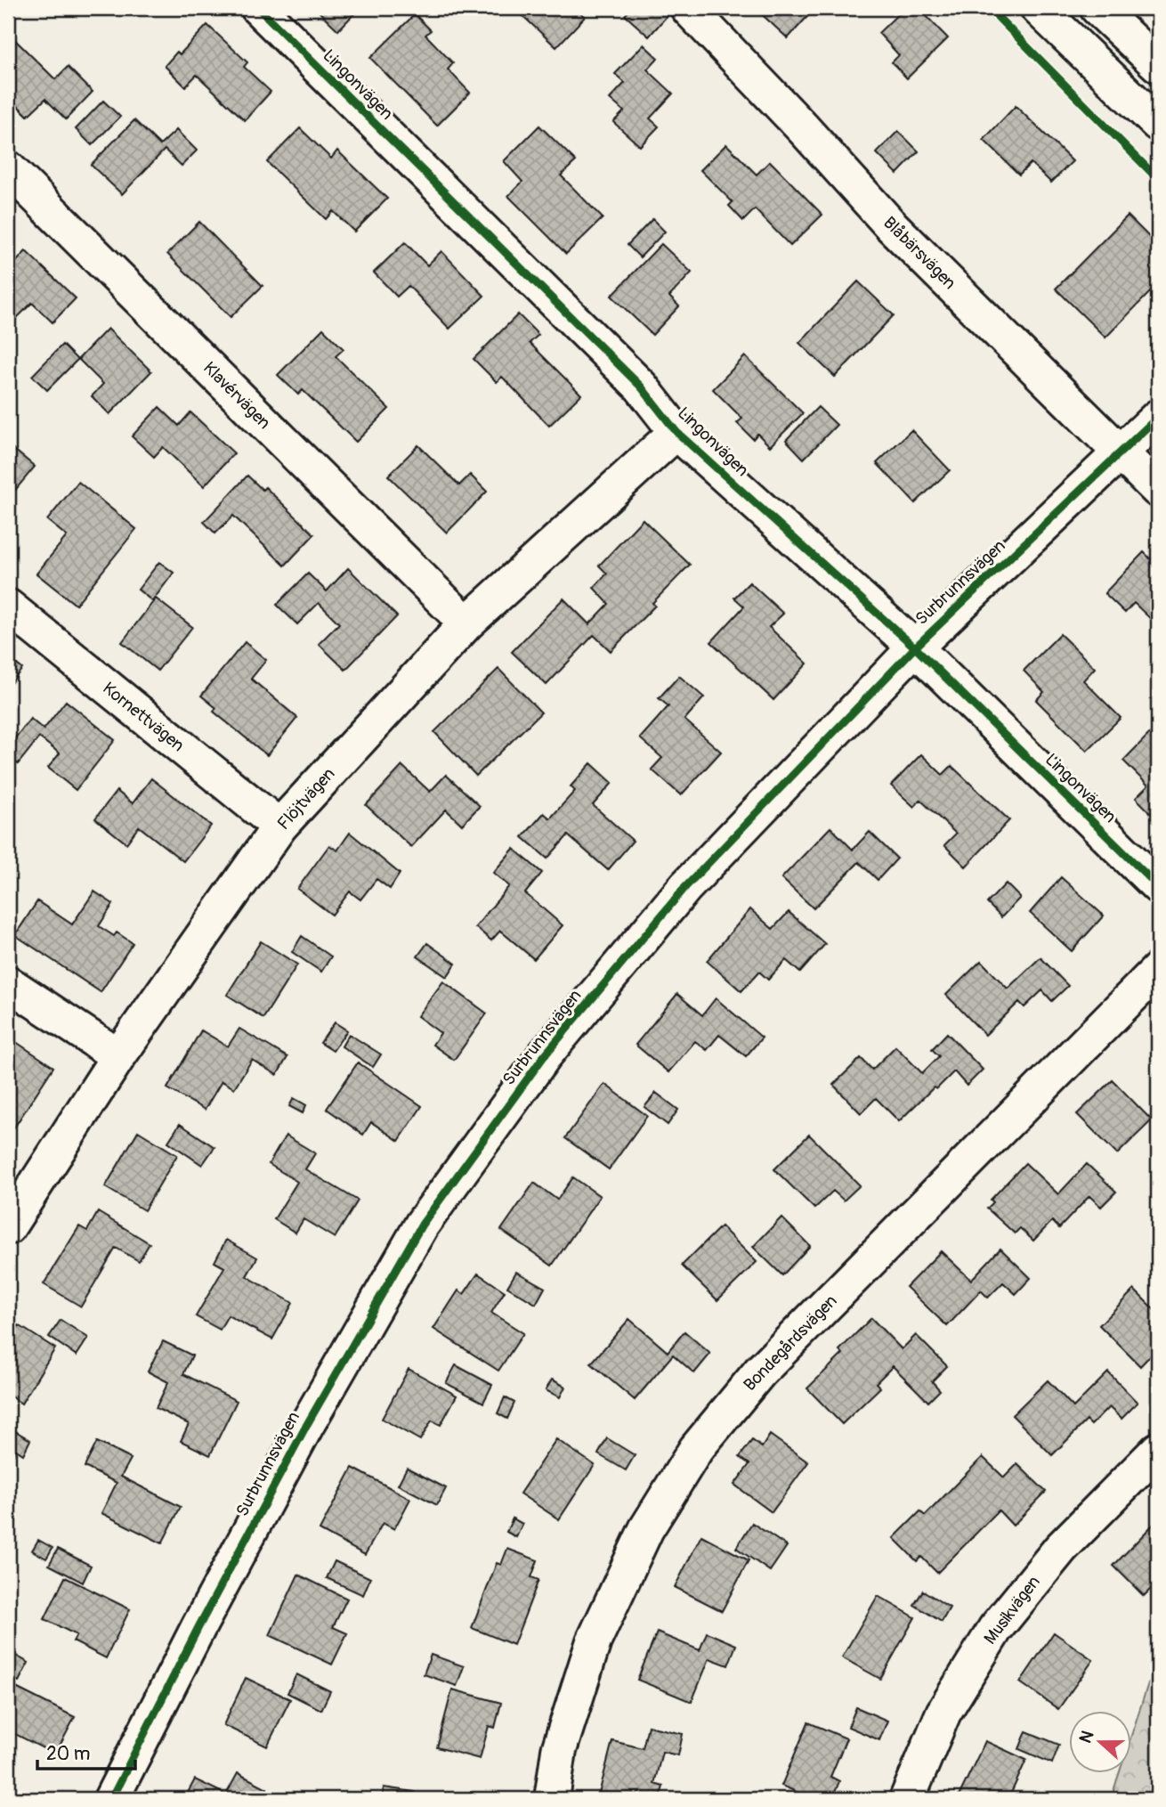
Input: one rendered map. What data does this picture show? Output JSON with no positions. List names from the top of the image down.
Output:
{
  "streets": {
    "street": [
      "Lingonvägen",
      "Blåbärsvägen",
      "Klavérvägen",
      "Surbrunnsvägen",
      "Kornettvägen",
      "Flöjtvägen",
      "Bondegårdsvägen",
      "Musikvägen"
    ]
  },
  "crossings": [
    ["Lingonvägen", "Surbrunnsvägen"],
    ["Lingonvägen", "Flöjtvägen"],
    ["Blåbärsvägen", "Surbrunnsvägen"],
    ["Klavérvägen", "Flöjtvägen"],
    ["Kornettvägen", "Flöjtvägen"]
  ],
  "scale_bar": "20 m",
  "north": "left"
}
